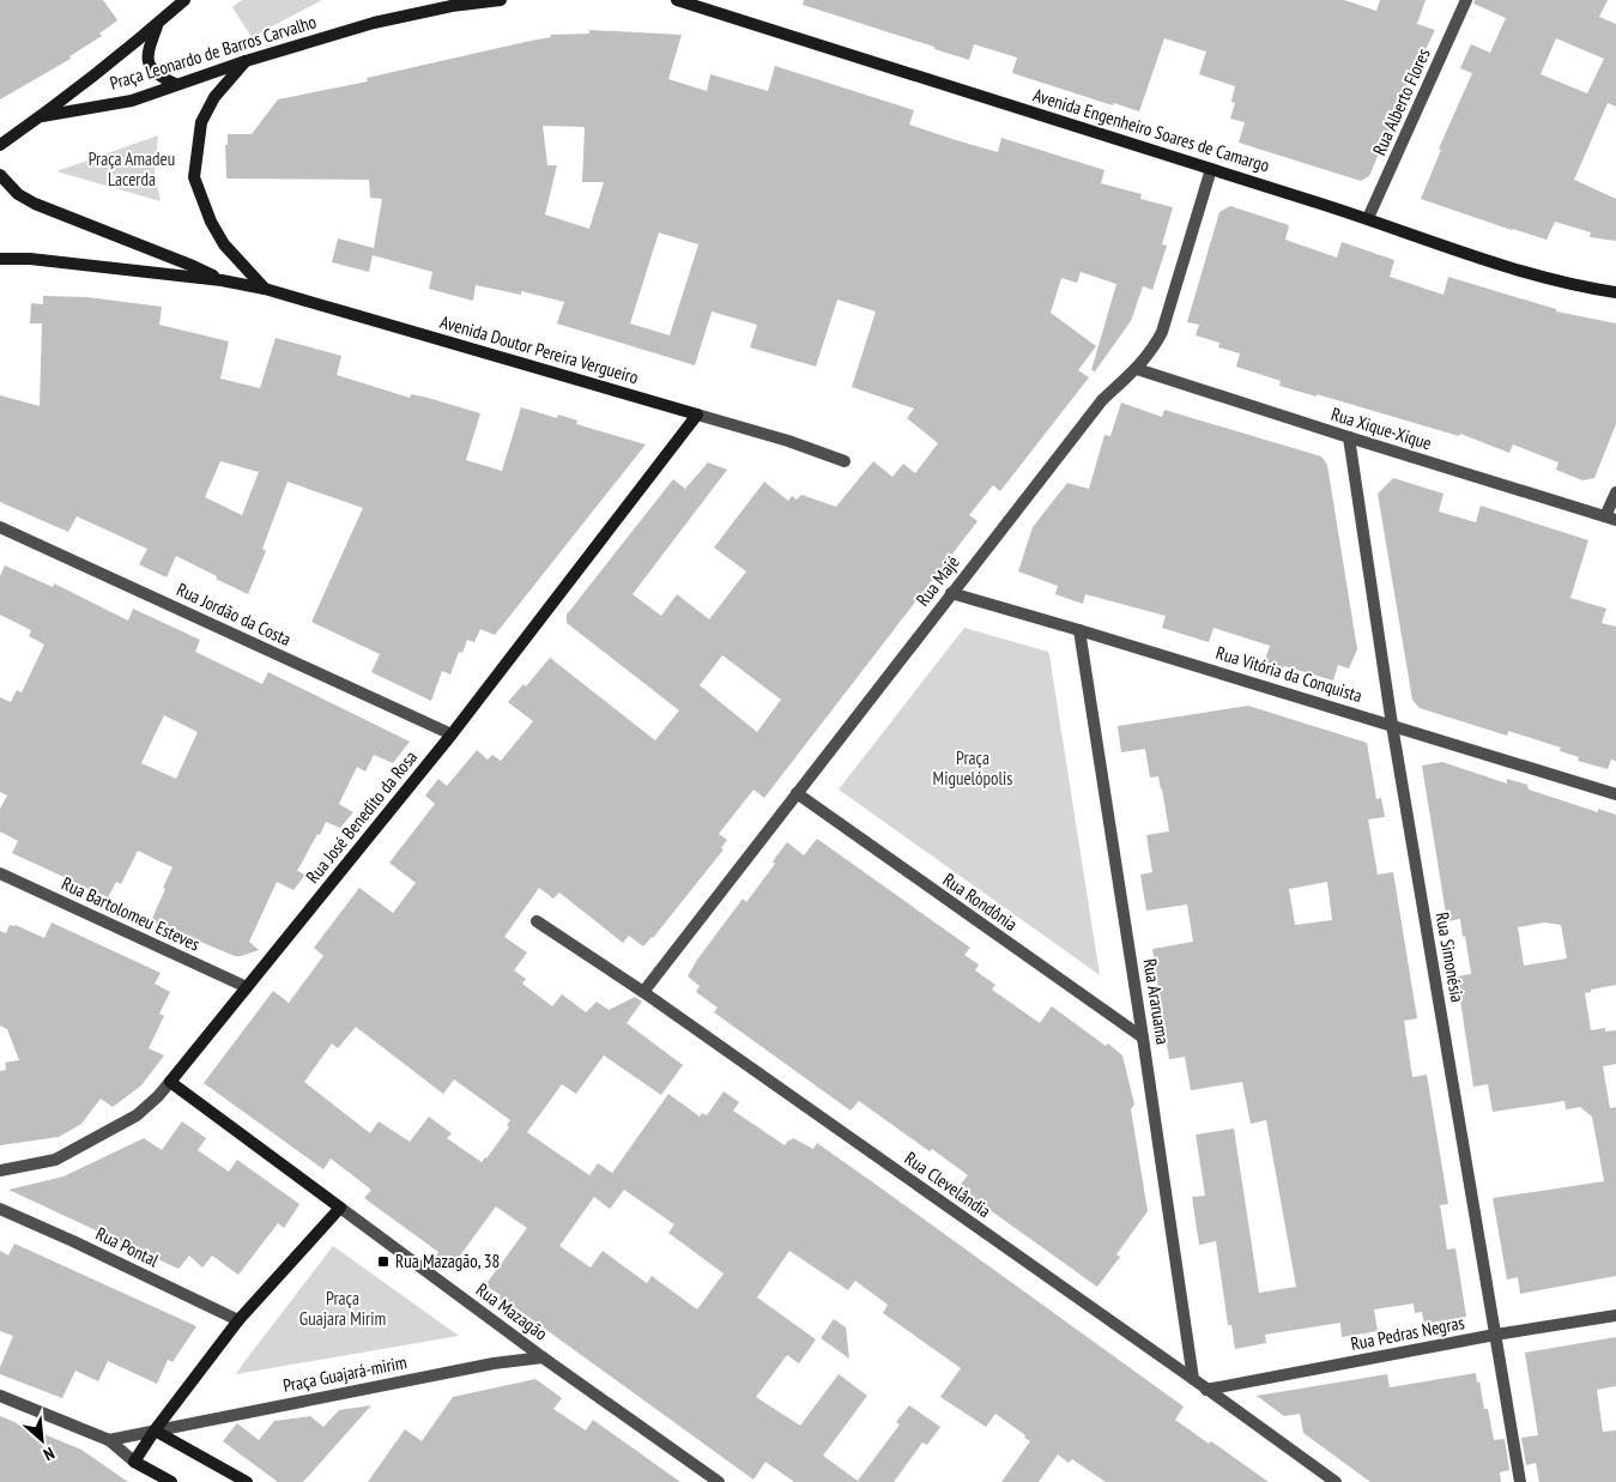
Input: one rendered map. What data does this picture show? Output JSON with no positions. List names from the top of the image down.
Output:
{
  "streets": {
    "street": [
      "Praça Leonardo de Barros Carvalho",
      "Rua Alberto Flores",
      "Avenida Engenheiro Soares de Camargo",
      "Avenida Doutor Pereira Vergueiro",
      "Rua Xique-Xique",
      "Rua Majé",
      "Rua Jordão da Costa",
      "Rua Vitória da Conquista",
      "Rua José Benedito da Rosa",
      "Rua Rondônia",
      "Rua Bartolomeu Esteves",
      "Rua Simonésia",
      "Rua Araruama",
      "Rua Clevelândia",
      "Rua Pontal",
      "Rua Mazagão",
      "Rua Pedras Negras",
      "Praça Guajará-mirim"
    ]
  },
  "crossings": [
    ["Rua Alberto Flores", "Avenida Engenheiro Soares de Camargo"],
    ["Avenida Engenheiro Soares de Camargo", "Rua Majé"],
    ["Avenida Doutor Pereira Vergueiro", "Rua José Benedito da Rosa"],
    ["Rua Xique-Xique", "Rua Majé"],
    ["Rua Xique-Xique", "Rua Simonésia"],
    ["Rua Majé", "Rua Vitória da Conquista"],
    ["Rua Majé", "Rua Rondônia"],
    ["Rua Majé", "Rua Clevelândia"],
    ["Rua Jordão da Costa", "Rua José Benedito da Rosa"],
    ["Rua Vitória da Conquista", "Rua Simonésia"],
    ["Rua Vitória da Conquista", "Rua Araruama"],
    ["Rua José Benedito da Rosa", "Rua Bartolomeu Esteves"],
    ["Rua José Benedito da Rosa", "Rua Mazagão"],
    ["Rua Rondônia", "Rua Araruama"],
    ["Rua Simonésia", "Rua Pedras Negras"],
    ["Rua Araruama", "Rua Clevelândia"],
    ["Rua Clevelândia", "Rua Pedras Negras"],
    ["Rua Mazagão", "Praça Guajará-mirim"]
  ],
  "parks": ["Praça Amadeu Lacerda", "Praça Miguelópolis", "Praça Guajara Mirim"],
  "places": {
    "transit": ["Rua Mazagão, 38"]
  },
  "north": "bottom right"
}
